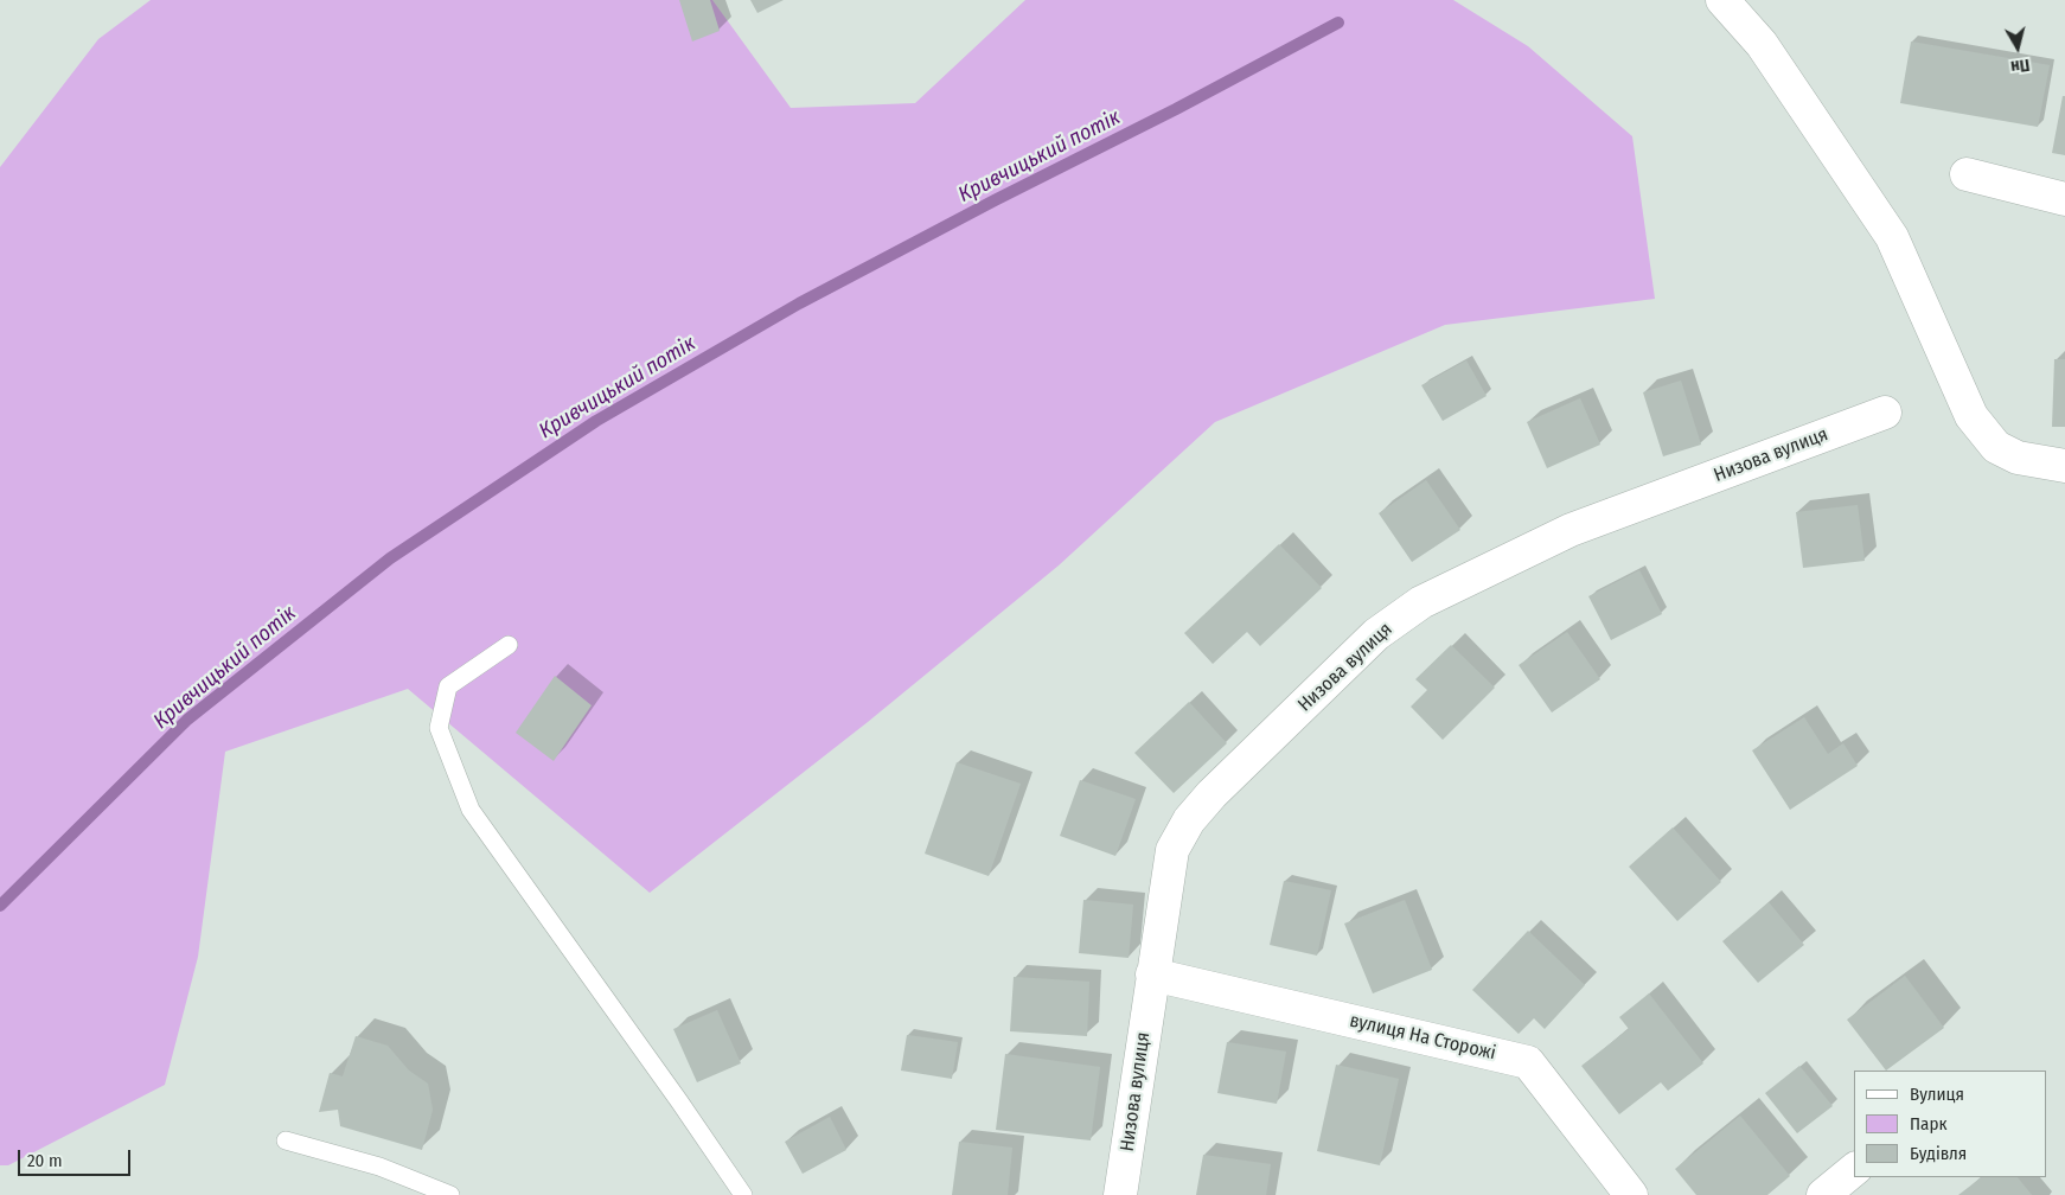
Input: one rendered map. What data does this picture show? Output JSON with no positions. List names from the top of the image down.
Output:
{
  "streets": {
    "street": ["Низова вулиця", "вулиця На Сторожі"]
  },
  "crossings": [
    ["Низова вулиця", "вулиця На Сторожі"]
  ],
  "water": ["Кривчицький потік"],
  "legend": ["Вулиця", "Парк", "Будівля"],
  "scale_bar": "20 m",
  "north": "bottom"
}
